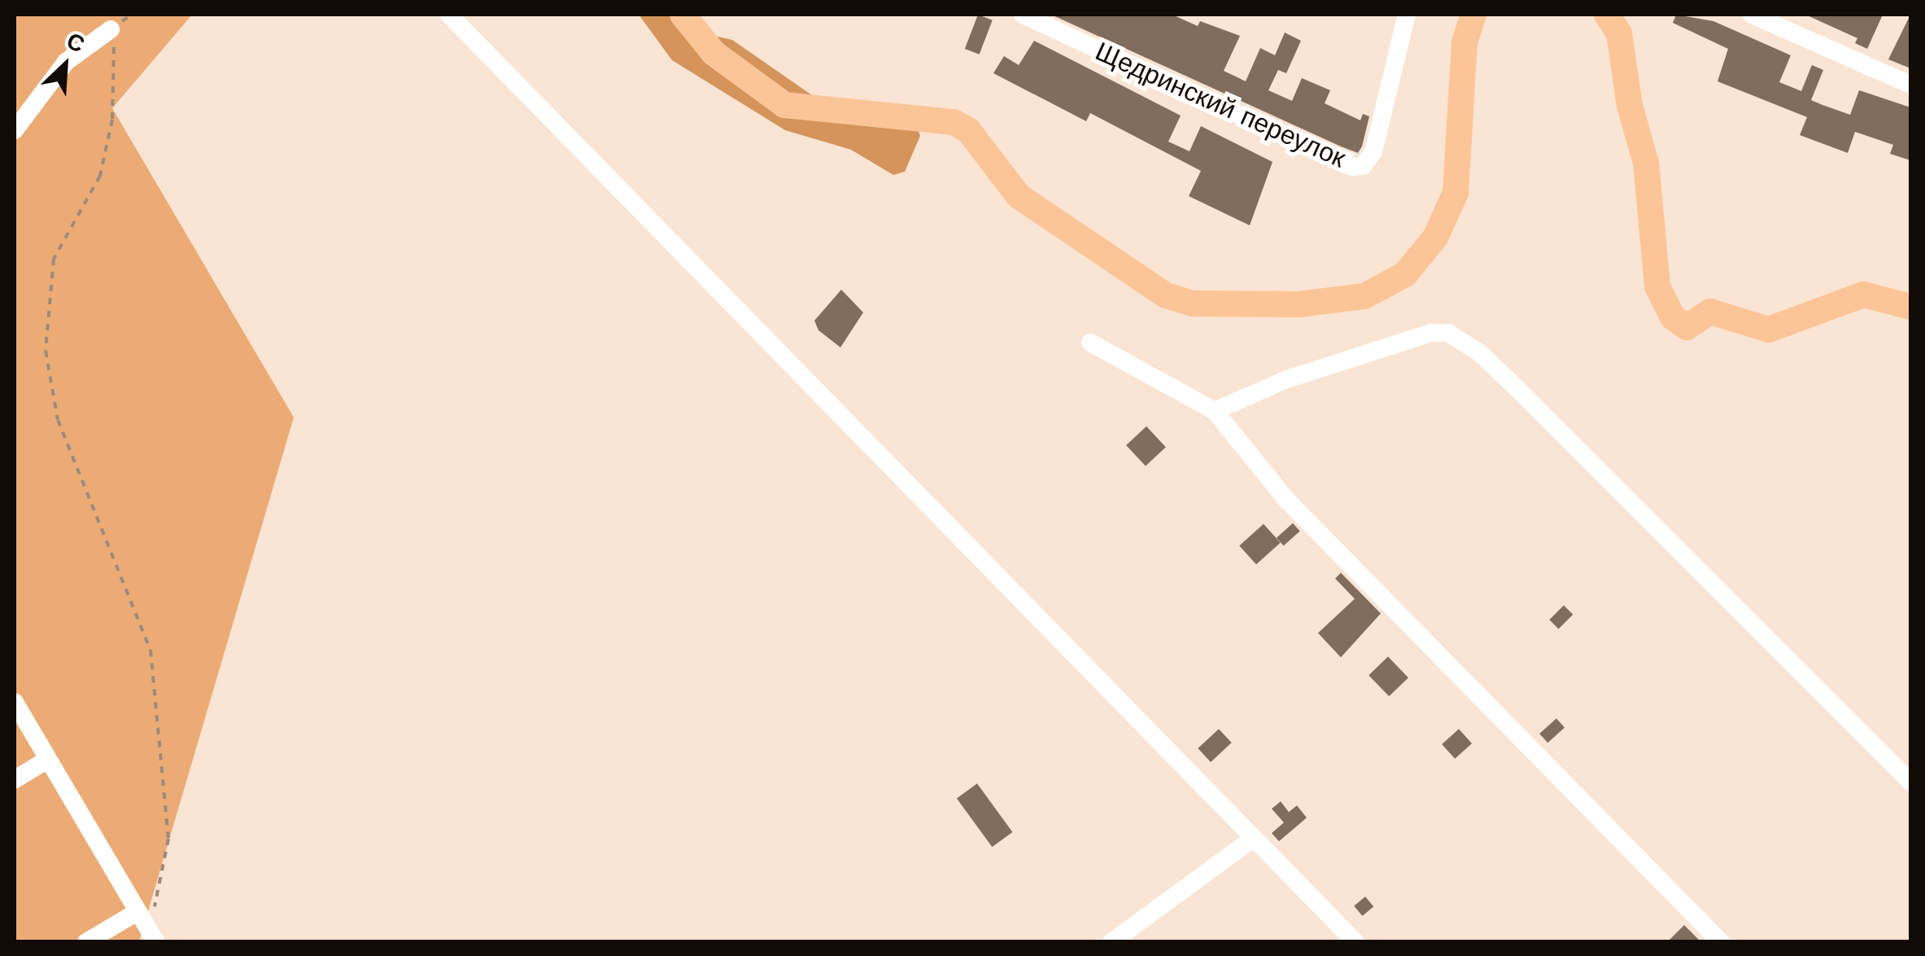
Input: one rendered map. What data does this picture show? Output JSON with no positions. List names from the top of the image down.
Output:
{
  "streets": {
    "street": ["Щедринский переулок"]
  },
  "north": "top right"
}
